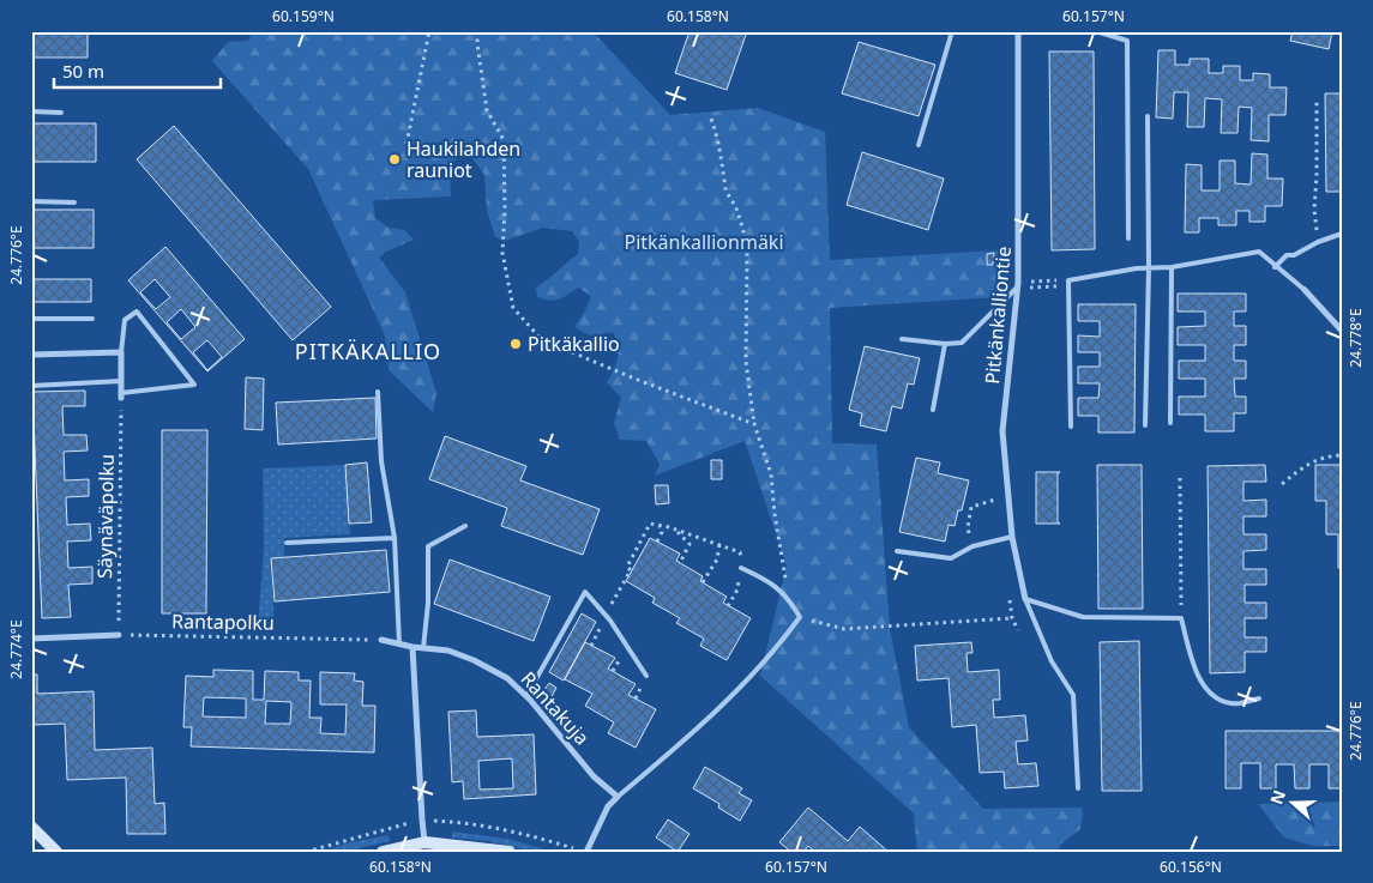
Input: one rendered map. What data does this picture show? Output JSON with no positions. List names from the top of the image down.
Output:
{
  "streets": {
    "street": ["Pitkänkalliontie", "Rantakuja"],
    "path": ["Säynäväpolku", "Rantapolku"]
  },
  "crossings": [
    ["Säynäväpolku", "Rantapolku"]
  ],
  "districts": ["PITKÄKALLIO"],
  "parks": ["Pitkänkallionmäki"],
  "places": ["Haukilahden rauniot", "Pitkäkallio"],
  "scale_bar": "50 m",
  "north": "left",
  "coordinates": [
    "60.159°N",
    "60.158°N",
    "60.157°N",
    "24.776°E",
    "24.778°E",
    "24.774°E",
    "60.156°N"
  ]
}
